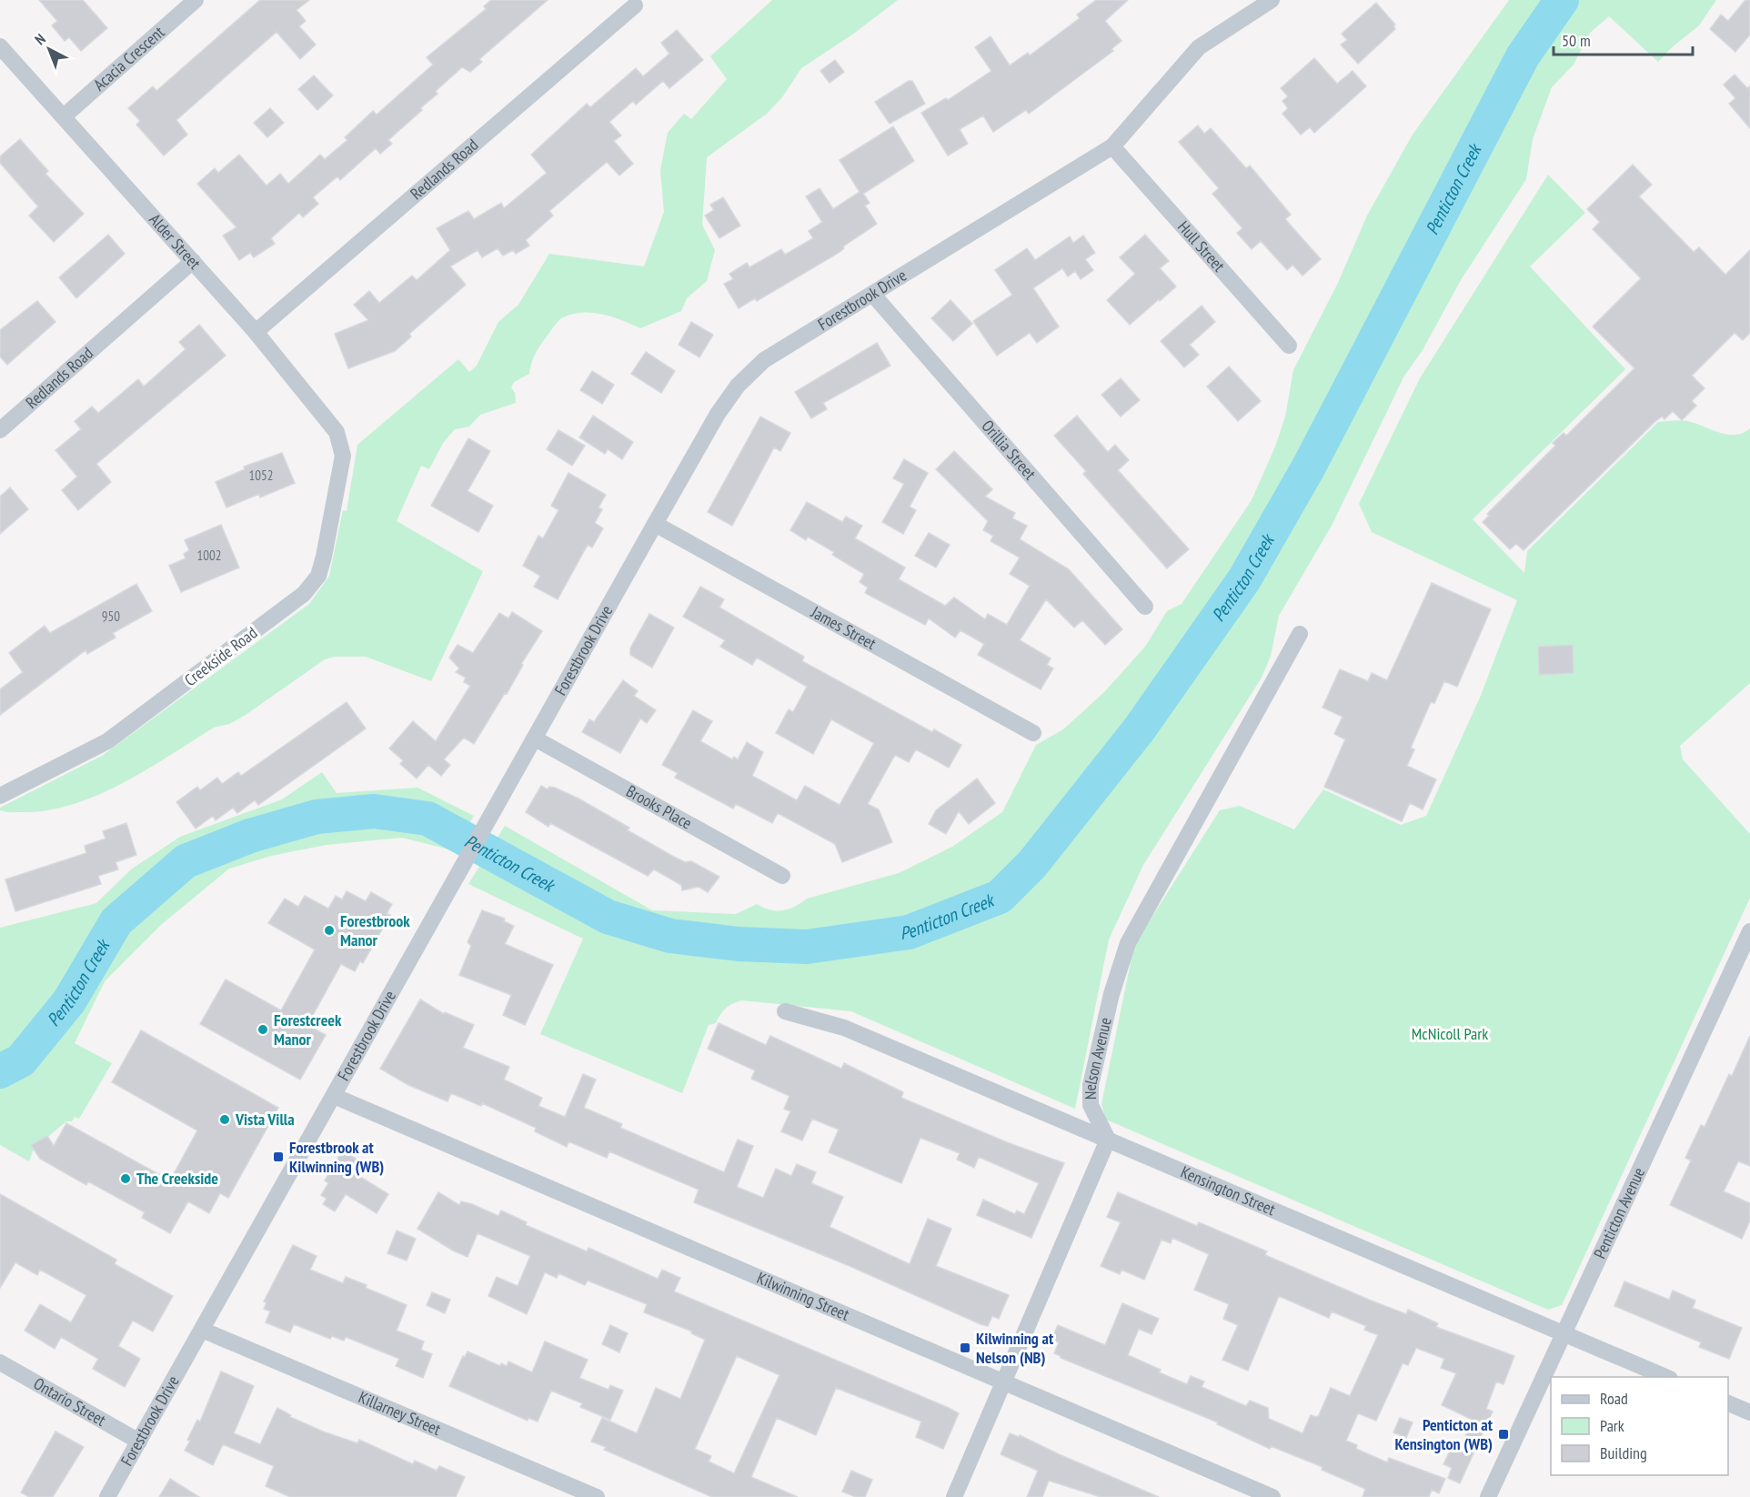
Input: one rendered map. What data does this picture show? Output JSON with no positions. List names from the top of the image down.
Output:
{
  "streets": {
    "street": [
      "Acacia Crescent",
      "Redlands Road",
      "Alder Street",
      "Hull Street",
      "Forestbrook Drive",
      "Orillia Street",
      "James Street",
      "Creekside Road",
      "Brooks Place",
      "Nelson Avenue",
      "Kensington Street",
      "Penticton Avenue",
      "Kilwinning Street",
      "Ontario Street",
      "Killarney Street"
    ]
  },
  "crossings": [
    ["Acacia Crescent", "Alder Street"],
    ["Redlands Road", "Alder Street"],
    ["Alder Street", "Creekside Road"],
    ["Hull Street", "Forestbrook Drive"],
    ["Forestbrook Drive", "Orillia Street"],
    ["Forestbrook Drive", "James Street"],
    ["Forestbrook Drive", "Brooks Place"],
    ["Forestbrook Drive", "Kilwinning Street"],
    ["Forestbrook Drive", "Ontario Street"],
    ["Forestbrook Drive", "Killarney Street"],
    ["Nelson Avenue", "Kensington Street"],
    ["Kensington Street", "Penticton Avenue"]
  ],
  "water": ["Penticton Creek"],
  "parks": ["McNicoll Park"],
  "places": {
    "other": [
      "Forestbrook Manor",
      "Forestcreek Manor",
      "Vista Villa",
      "The Creekside"
    ],
    "transit": ["Forestbrook at Kilwinning (WB)", "Kilwinning at Nelson (NB)", "Penticton at Kensington (WB)"]
  },
  "house_numbers": ["1052", "1002", "950"],
  "legend": ["Road", "Park", "Building"],
  "scale_bar": "50 m",
  "north": "top left"
}
